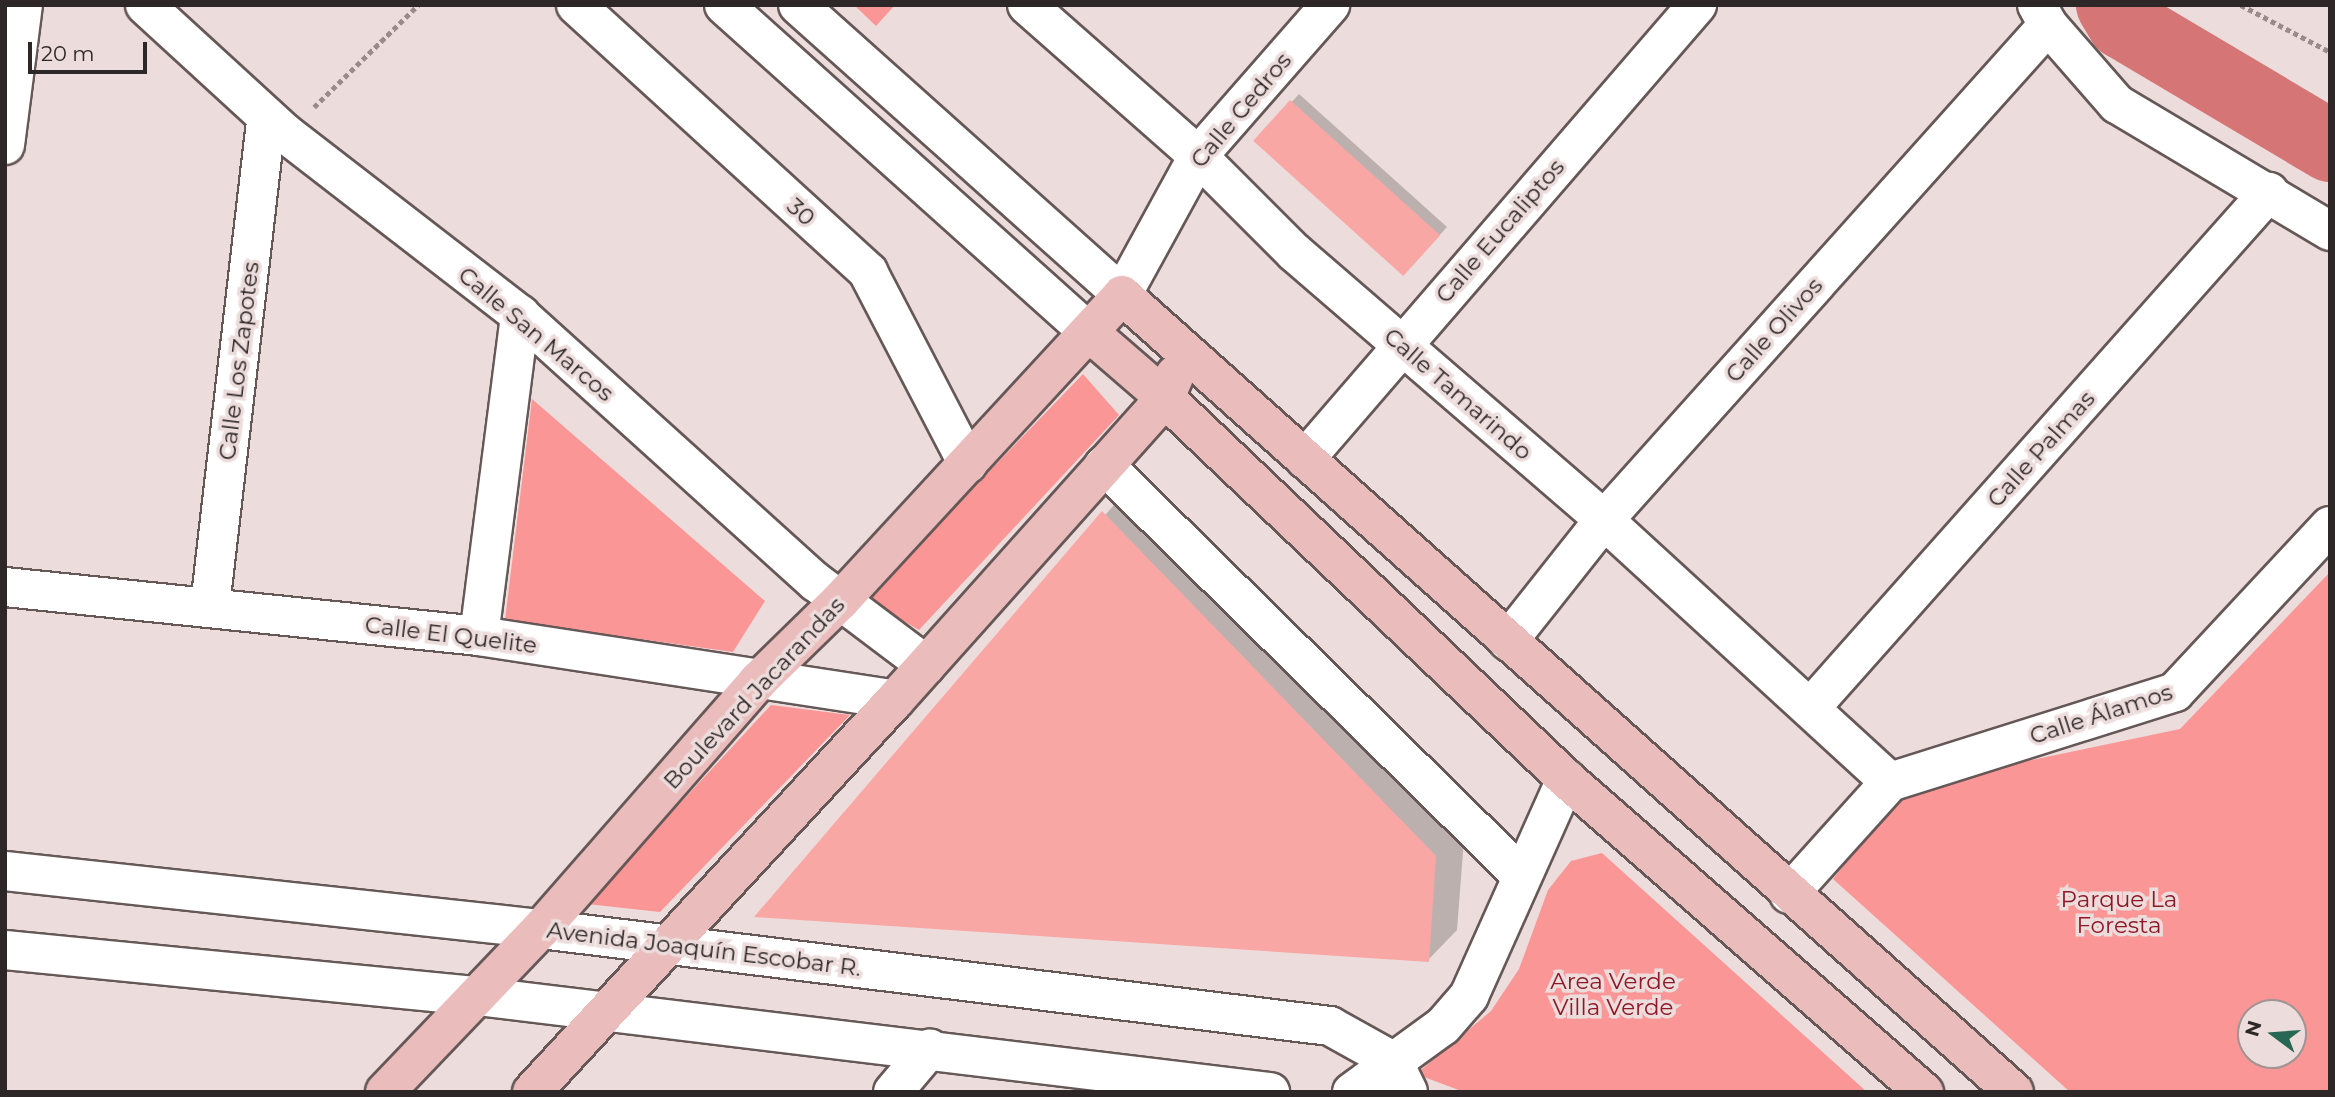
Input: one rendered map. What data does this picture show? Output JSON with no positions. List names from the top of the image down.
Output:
{
  "streets": {
    "main road": ["Boulevard Jacarandas"],
    "street": [
      "Calle Cedros",
      "30",
      "Calle Eucaliptos",
      "Calle Olivos",
      "Calle San Marcos",
      "Calle Los Zapotes",
      "Calle Tamarindo",
      "Calle Palmas",
      "Calle El Quelite",
      "Calle Álamos",
      "Avenida Joaquín Escobar R."
    ]
  },
  "crossings": [
    ["Calle Cedros", "Calle Tamarindo"],
    ["Calle Cedros", "Boulevard Jacarandas"],
    ["30", "Boulevard Jacarandas"],
    ["Calle Eucaliptos", "Calle Tamarindo"],
    ["Calle Olivos", "Calle Tamarindo"],
    ["Calle San Marcos", "Calle Los Zapotes"],
    ["Calle San Marcos", "Boulevard Jacarandas"],
    ["Calle Los Zapotes", "Calle El Quelite"],
    ["Calle Tamarindo", "Calle Palmas"],
    ["Calle Tamarindo", "Calle Álamos"],
    ["Calle El Quelite", "Boulevard Jacarandas"],
    ["Boulevard Jacarandas", "Avenida Joaquín Escobar R."]
  ],
  "parks": ["Parque La Foresta", "Area Verde Villa Verde"],
  "scale_bar": "20 m",
  "north": "left"
}
